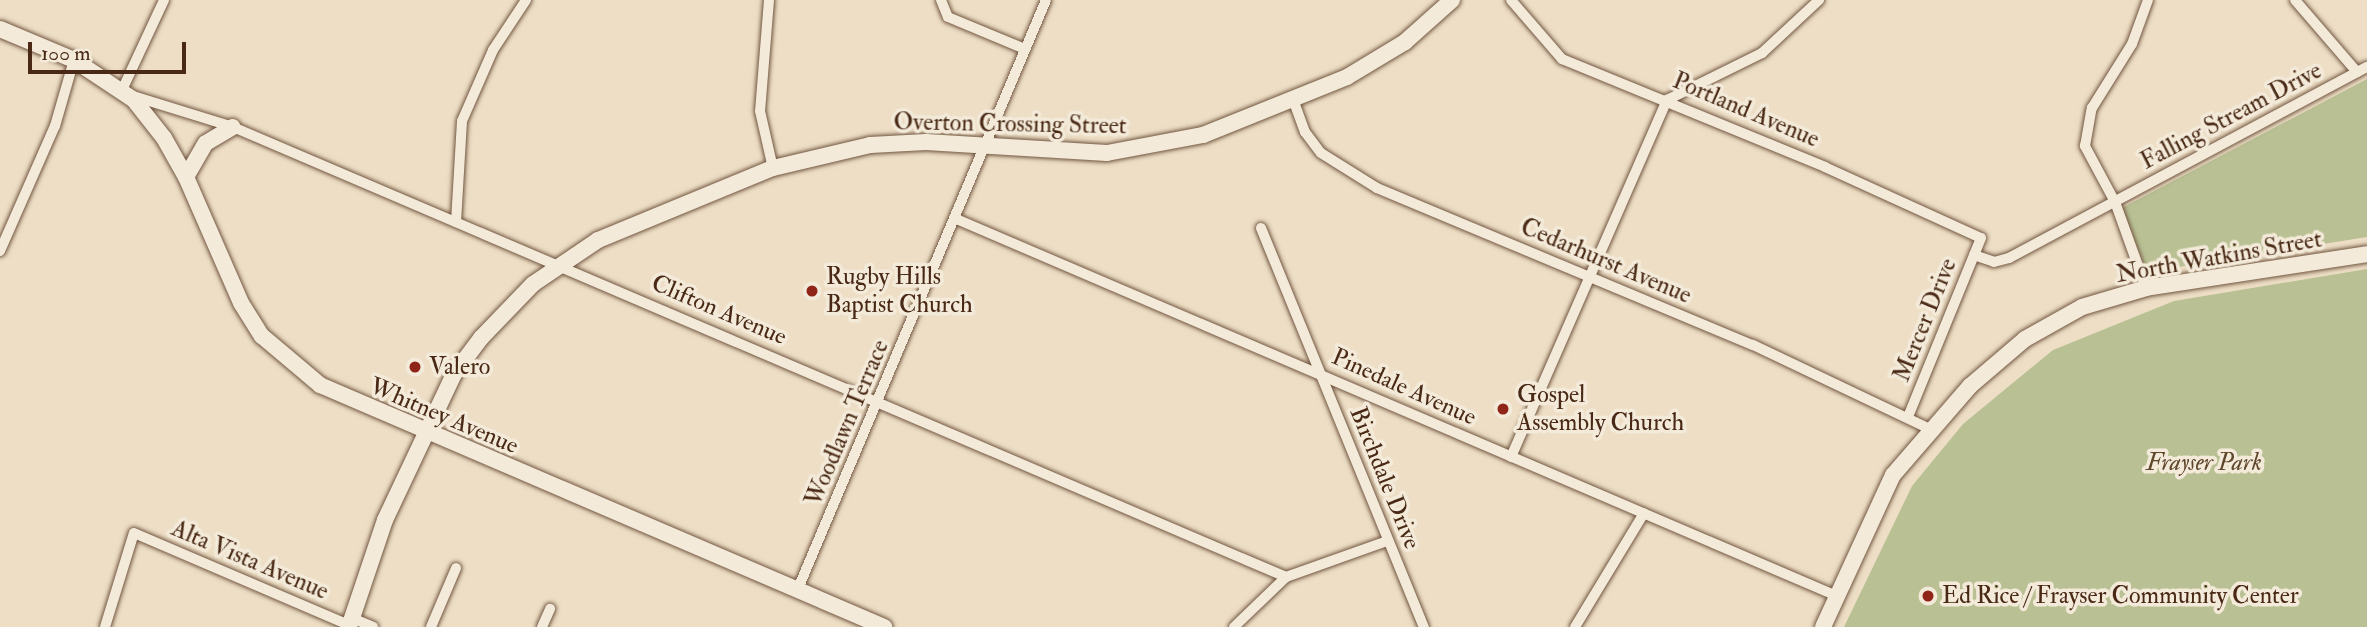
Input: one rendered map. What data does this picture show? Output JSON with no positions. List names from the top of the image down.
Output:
{
  "streets": {
    "main road": [
      "Overton Crossing Street",
      "North Watkins Street",
      "Clifton Avenue",
      "Whitney Avenue"
    ],
    "street": [
      "Portland Avenue",
      "Falling Stream Drive",
      "Cedarhurst Avenue",
      "Mercer Drive",
      "Pinedale Avenue",
      "Woodlawn Terrace",
      "Birchdale Drive",
      "Alta Vista Avenue"
    ]
  },
  "crossings": [
    ["Portland Avenue", "Mercer Drive"],
    ["Falling Stream Drive", "Mercer Drive"],
    ["Overton Crossing Street", "Cedarhurst Avenue"],
    ["Overton Crossing Street", "Clifton Avenue"],
    ["Overton Crossing Street", "Whitney Avenue"],
    ["Overton Crossing Street", "Woodlawn Terrace"],
    ["Overton Crossing Street", "Alta Vista Avenue"],
    ["North Watkins Street", "Cedarhurst Avenue"],
    ["North Watkins Street", "Pinedale Avenue"],
    ["Cedarhurst Avenue", "Mercer Drive"],
    ["Clifton Avenue", "Whitney Avenue"],
    ["Clifton Avenue", "Woodlawn Terrace"],
    ["Pinedale Avenue", "Woodlawn Terrace"],
    ["Pinedale Avenue", "Birchdale Drive"],
    ["Whitney Avenue", "Woodlawn Terrace"]
  ],
  "parks": ["Frayser Park"],
  "places": [
    "Rugby Hills Baptist Church",
    "Valero",
    "Gospel Assembly Church",
    "Ed Rice / Frayser Community Center"
  ],
  "scale_bar": "100 m"
}
